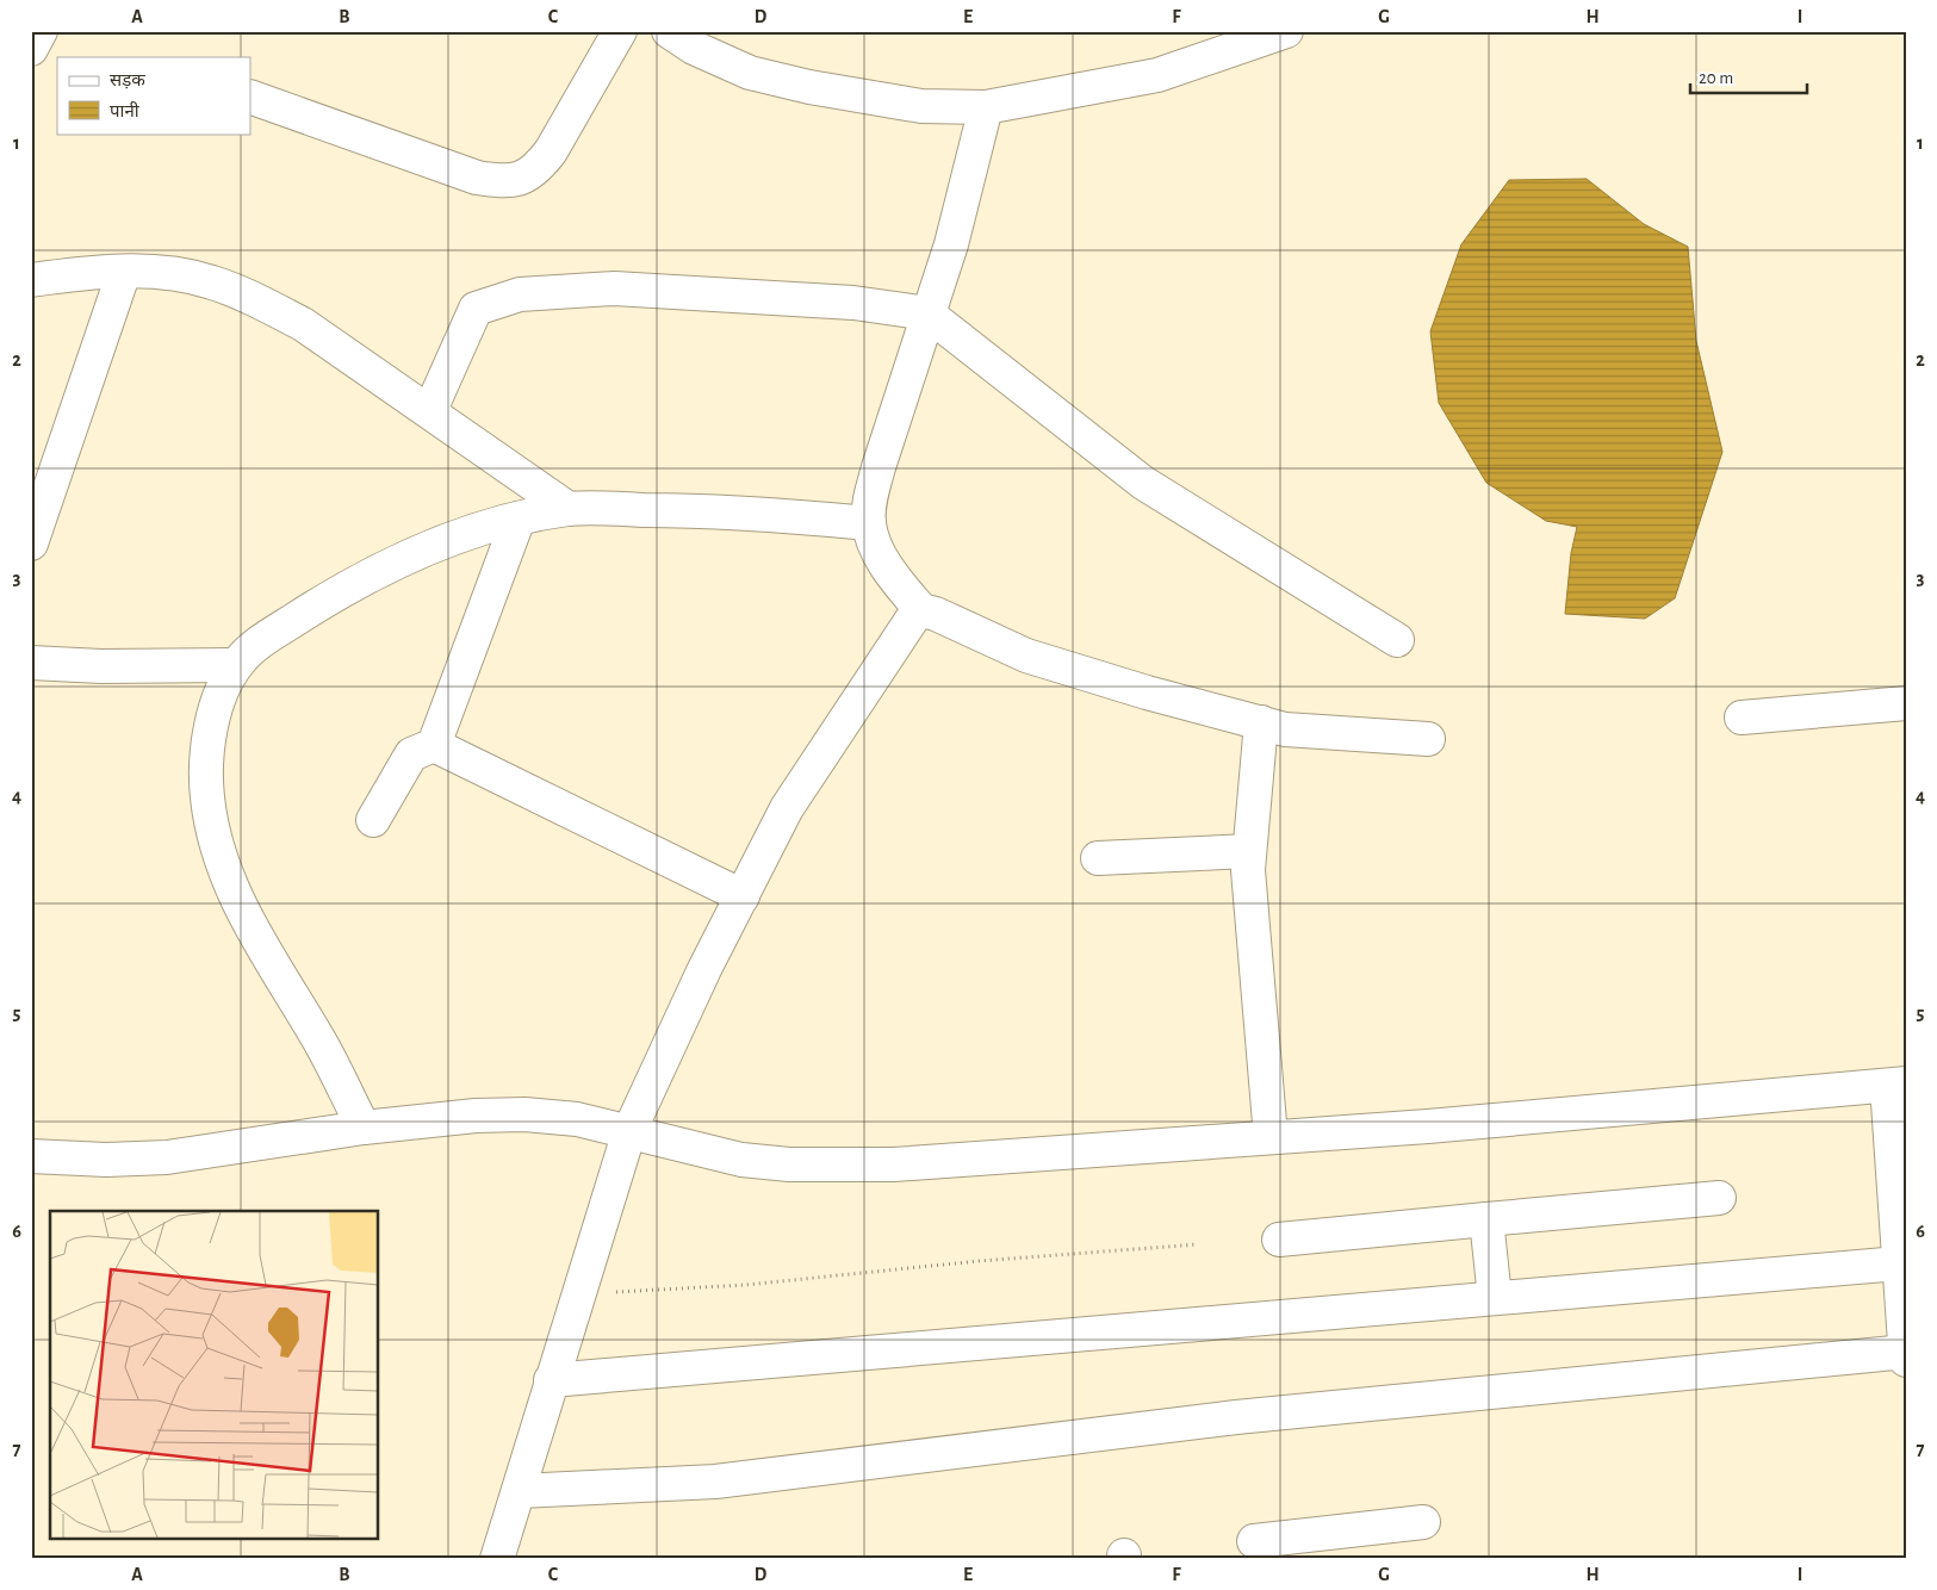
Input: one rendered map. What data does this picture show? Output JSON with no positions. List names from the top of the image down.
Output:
{
  "legend": ["सड़क", "पानी"],
  "scale_bar": "20 m",
  "grid": {
    "columns": [
      "A",
      "B",
      "C",
      "D",
      "E",
      "F",
      "G",
      "H",
      "I"
    ],
    "rows": [
      "1",
      "2",
      "3",
      "4",
      "5",
      "6",
      "7"
    ]
  }
}
